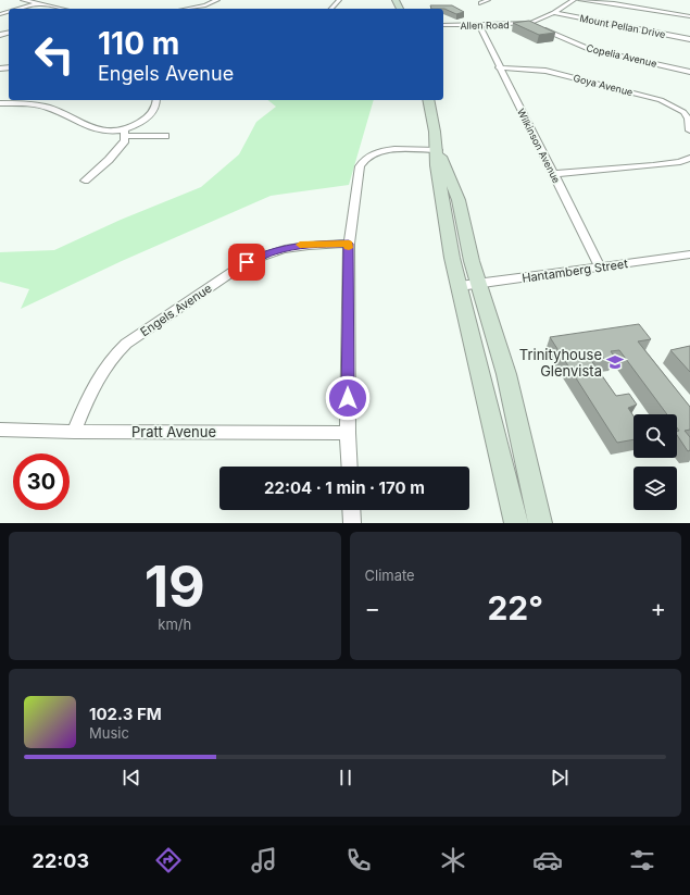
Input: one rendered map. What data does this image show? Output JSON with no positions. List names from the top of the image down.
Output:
{
  "streets": {
    "street": [
      "Allen Road",
      "Mount Pellan Drive",
      "Copelia Avenue",
      "Goya Avenue",
      "Wilkinson Avenue",
      "Hantamberg Street",
      "Engels Avenue",
      "Pratt Avenue"
    ]
  },
  "crossings": [
    ["Allen Road", "Mount Pellan Drive"],
    ["Allen Road", "Copelia Avenue"],
    ["Allen Road", "Wilkinson Avenue"],
    ["Goya Avenue", "Wilkinson Avenue"],
    ["Wilkinson Avenue", "Hantamberg Street"],
    ["Engels Avenue", "Pratt Avenue"]
  ],
  "places": {
    "school or university": ["Trinityhouse Glenvista"]
  },
  "page": {
    "turn": ["110 m", "Engels Avenue"],
    "limit": "30",
    "trip": "22:04 · 1 min · 170 m",
    "tile": [
      ["19", "km/h"],
      "Climate"
    ],
    "heat": ["−", "22°", "+"],
    "song": ["102.3 FM", "Music"],
    "tabs": "22:03"
  }
}
